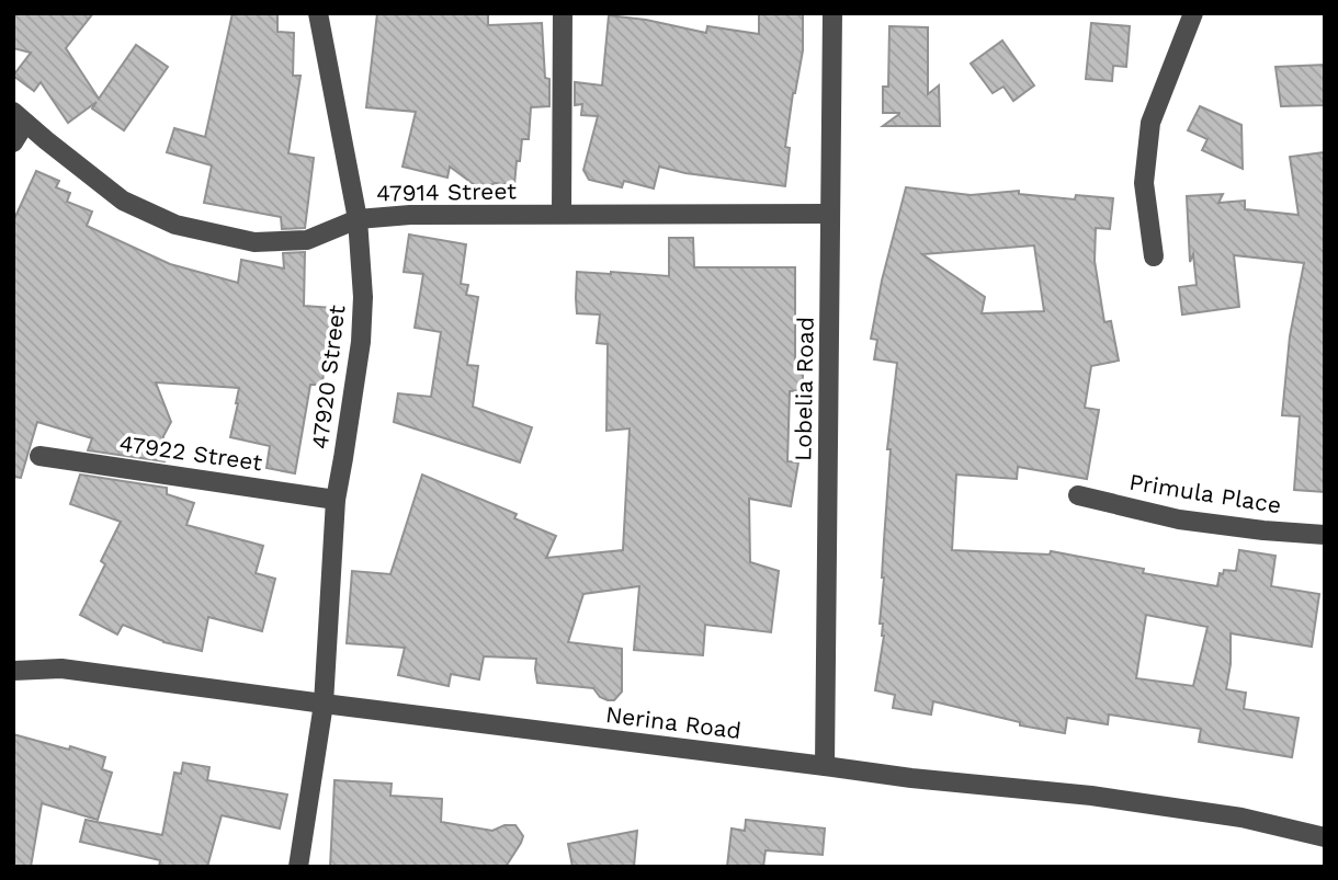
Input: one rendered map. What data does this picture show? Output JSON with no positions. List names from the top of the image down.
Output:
{
  "streets": {
    "street": [
      "47914 Street",
      "47920 Street",
      "Lobelia Road",
      "47922 Street",
      "Primula Place",
      "Nerina Road"
    ]
  },
  "crossings": [
    ["47914 Street", "47920 Street"],
    ["47914 Street", "Lobelia Road"],
    ["47920 Street", "47922 Street"],
    ["47920 Street", "Nerina Road"],
    ["Lobelia Road", "Nerina Road"]
  ]
}
